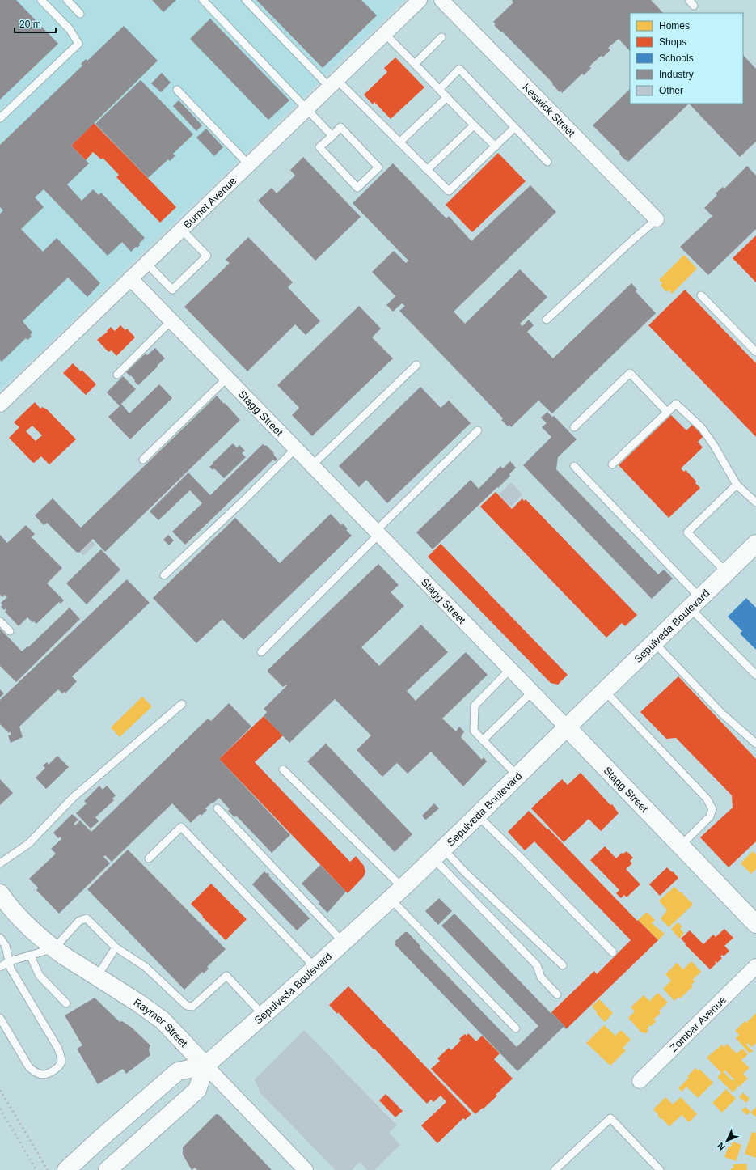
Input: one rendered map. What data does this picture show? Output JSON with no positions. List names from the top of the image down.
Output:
{
  "streets": {
    "main road": ["Stagg Street", "Sepulveda Boulevard", "Raymer Street"],
    "street": ["Keswick Street", "Burnet Avenue", "Zombar Avenue"]
  },
  "crossings": [
    ["Burnet Avenue", "Stagg Street"],
    ["Stagg Street", "Sepulveda Boulevard"],
    ["Sepulveda Boulevard", "Raymer Street"]
  ],
  "legend": [
    "Homes",
    "Shops",
    "Schools",
    "Industry",
    "Other"
  ],
  "scale_bar": "20 m",
  "north": "bottom left"
}
